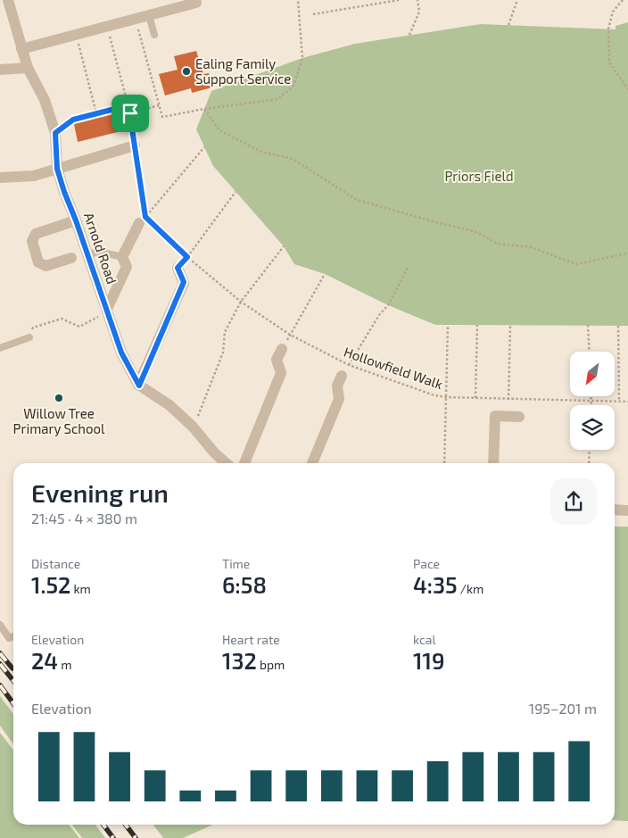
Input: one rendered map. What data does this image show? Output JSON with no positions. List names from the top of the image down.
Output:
{
  "streets": {
    "street": ["Arnold Road"],
    "path": ["Hollowfield Walk"]
  },
  "parks": ["Priors Field"],
  "places": ["Ealing Family Support Service", "Willow Tree Primary School"],
  "north": "bottom left",
  "page": {
    "heading": ["Evening run", "21:45 · 4 × 380 m"],
    "stats": [
      ["Distance", "1.52 km"],
      ["Time", "6:58"],
      ["Pace", "4:35 /km"],
      ["Elevation", "24 m"],
      ["Heart rate", "132 bpm"],
      ["kcal", "119"]
    ],
    "chart": ["Elevation", "195–201 m"]
  }
}
